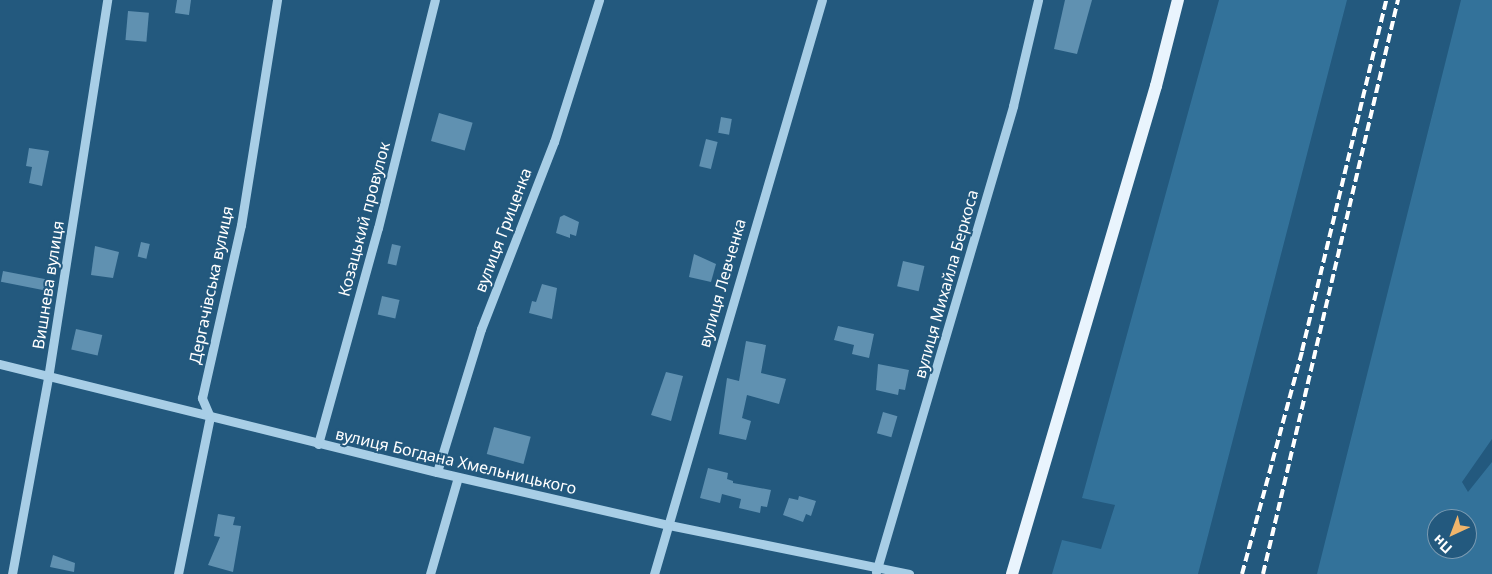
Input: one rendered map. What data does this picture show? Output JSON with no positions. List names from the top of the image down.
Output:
{
  "streets": {
    "street": [
      "Козацький провулок",
      "вулиця Гриценка",
      "вулиця Левченка",
      "вулиця Михайла Беркоса",
      "Вишнева вулиця",
      "Дергачівська вулиця",
      "вулиця Богдана Хмельницького"
    ]
  },
  "crossings": [
    ["Козацький провулок", "вулиця Богдана Хмельницького"],
    ["вулиця Гриценка", "вулиця Богдана Хмельницького"],
    ["вулиця Левченка", "вулиця Богдана Хмельницького"],
    ["вулиця Михайла Беркоса", "вулиця Богдана Хмельницького"],
    ["Вишнева вулиця", "вулиця Богдана Хмельницького"],
    ["Дергачівська вулиця", "вулиця Богдана Хмельницького"]
  ],
  "north": "bottom left"
}
